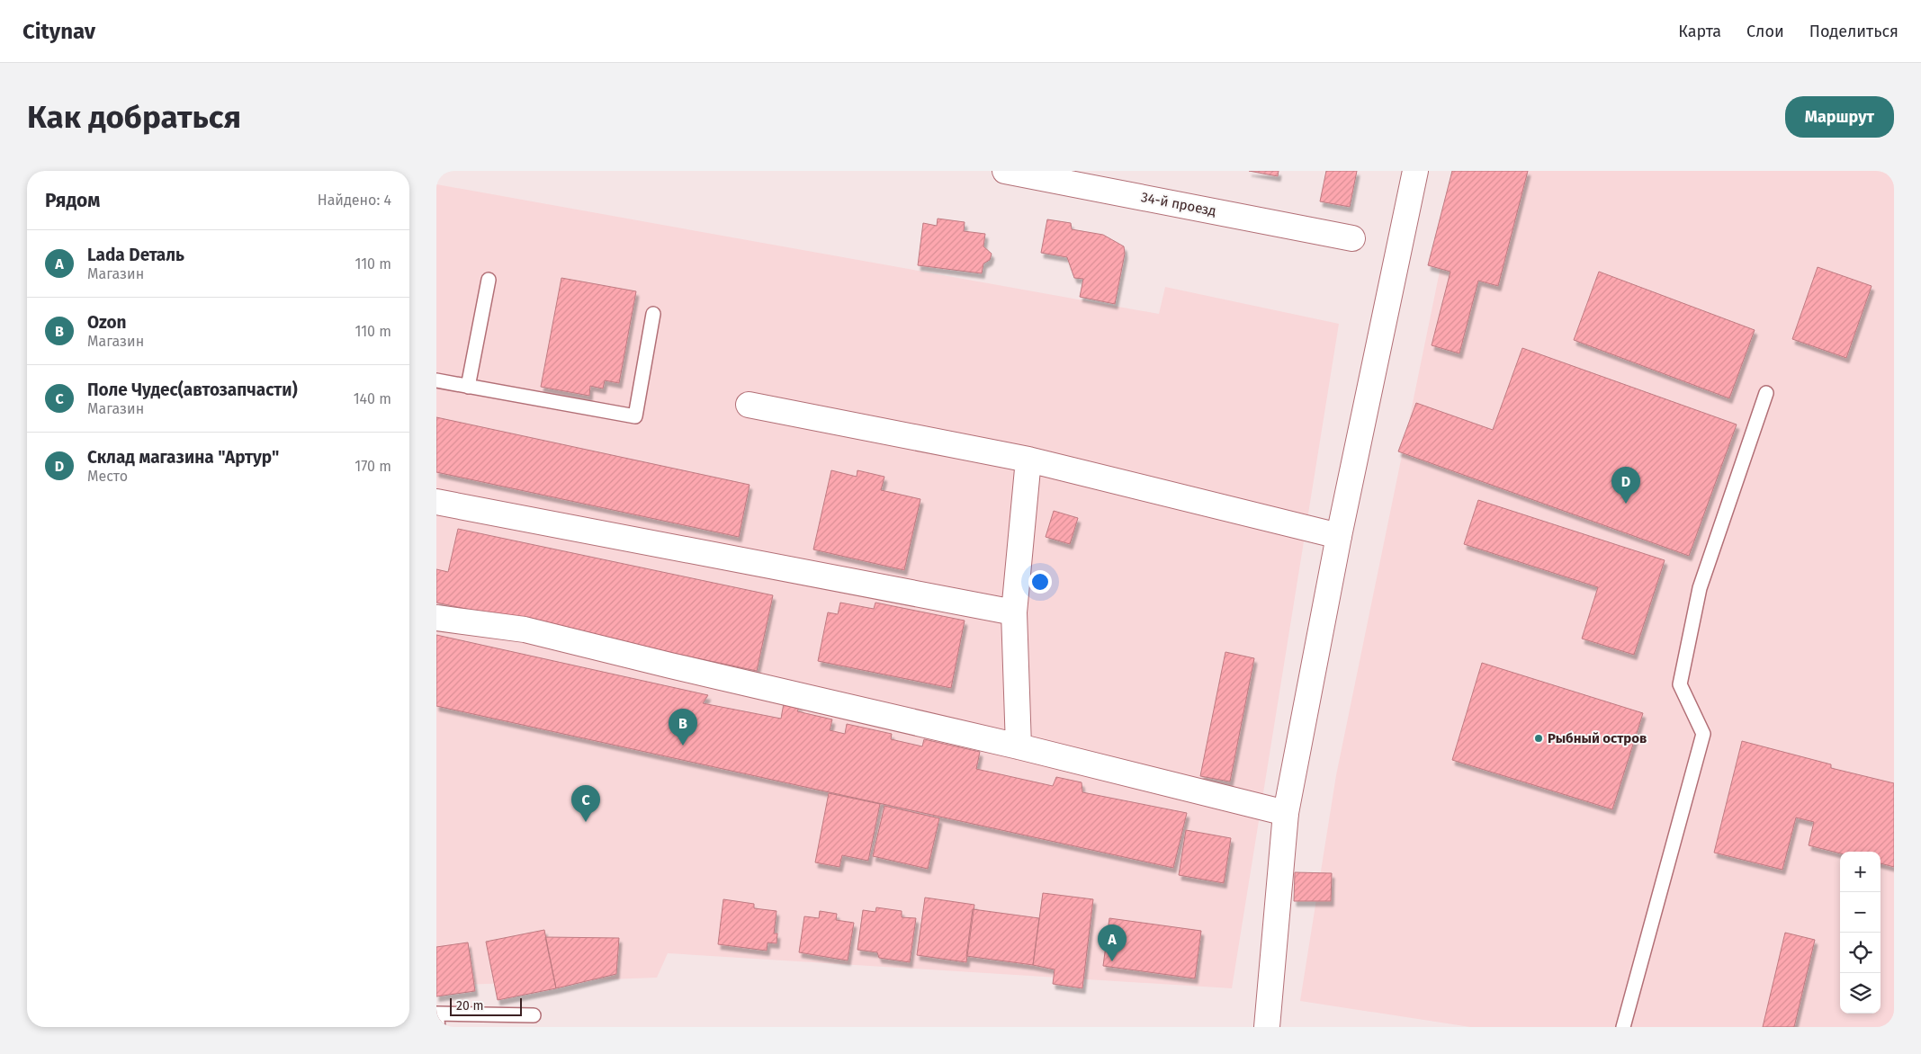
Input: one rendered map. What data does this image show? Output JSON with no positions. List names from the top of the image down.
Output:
{
  "streets": {
    "street": ["34-й проезд"]
  },
  "places": ["Рыбный остров"],
  "scale_bar": "20 m",
  "page": {
    "header": "Citynav",
    "nav": ["Карта", "Слои", "Поделиться"],
    "buttons": "Маршрут",
    "title": "Как добраться",
    "heading": ["Рядом", "Найдено: 4"],
    "list": [
      {
        "mark": "A",
        "name": "Lada Dеталь",
        "note": "Магазин",
        "value": "110 m"
      },
      {
        "mark": "B",
        "name": "Ozon",
        "note": "Магазин",
        "value": "110 m"
      },
      {
        "mark": "C",
        "name": "Поле Чудес(автозапчасти)",
        "note": "Магазин",
        "value": "140 m"
      },
      {
        "mark": "D",
        "name": "Склад магазина \"Артур\"",
        "note": "Место",
        "value": "170 m"
      }
    ],
    "pins": [
      "D",
      "B",
      "C",
      "A"
    ],
    "map_buttons": ["+", "−"],
    "scale": "20 m"
  }
}
